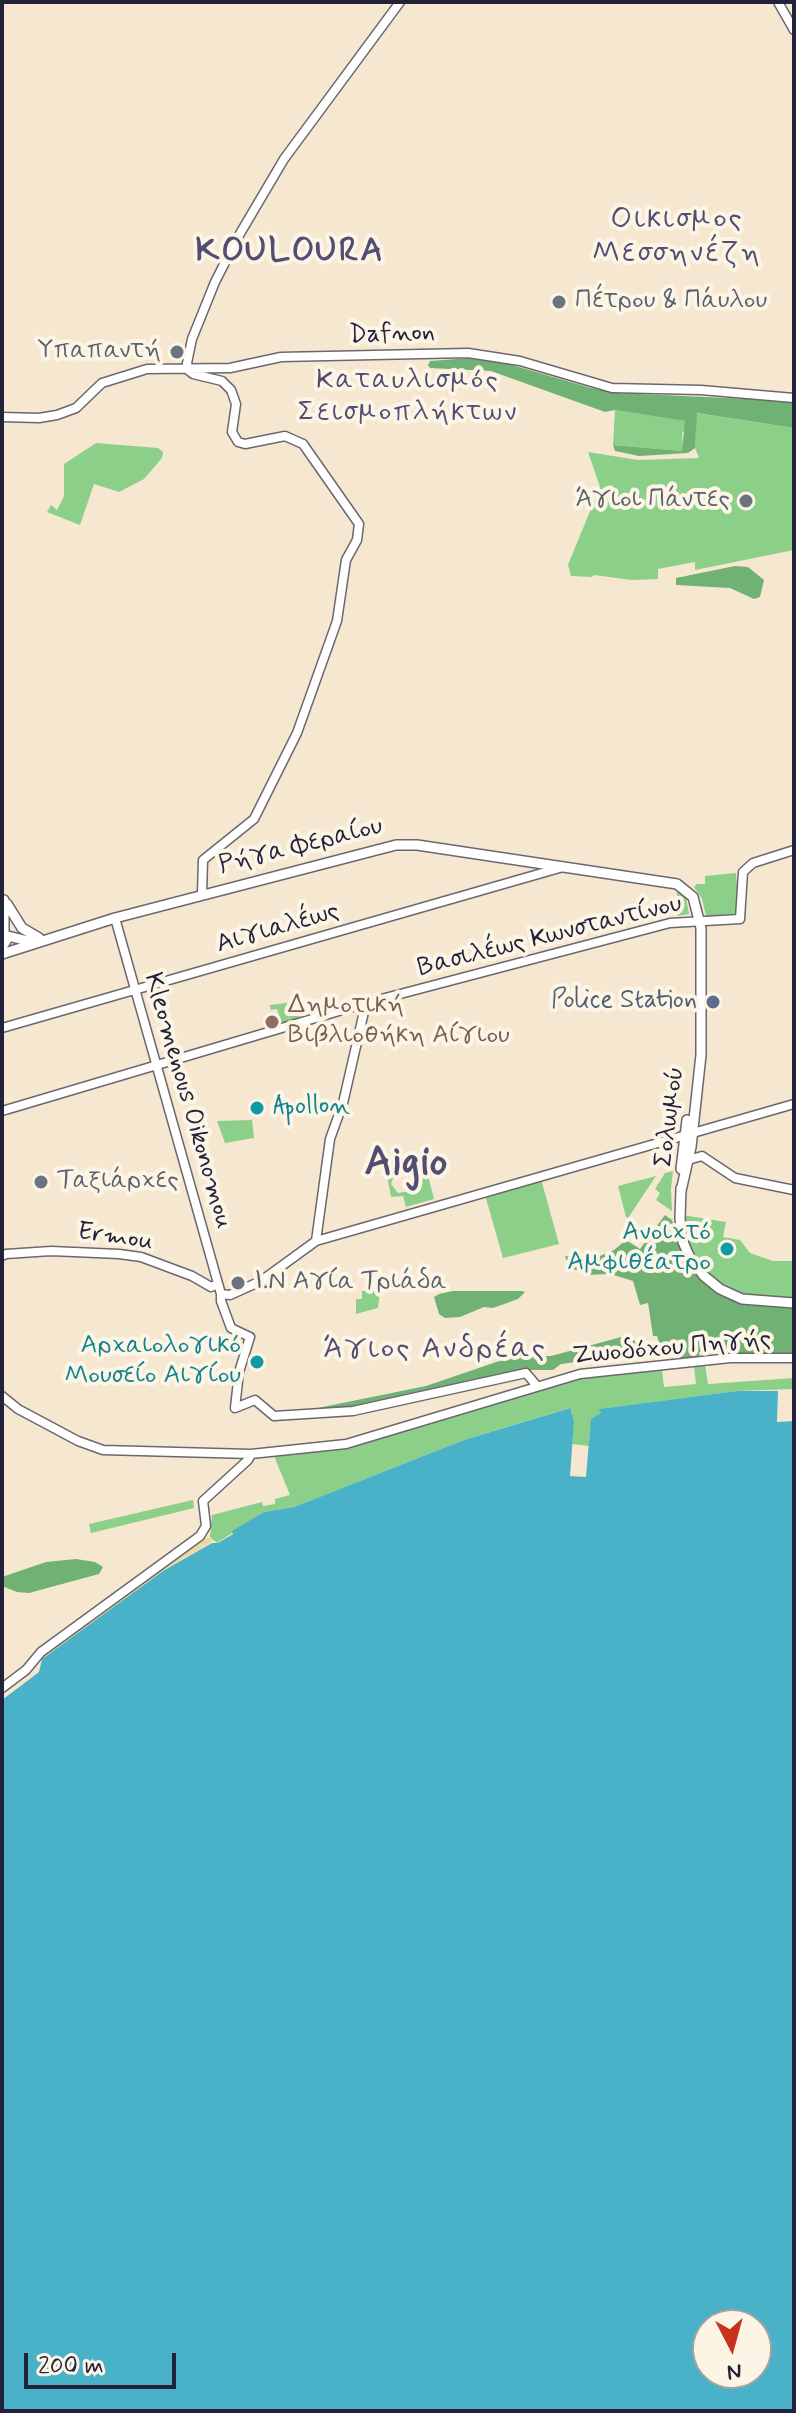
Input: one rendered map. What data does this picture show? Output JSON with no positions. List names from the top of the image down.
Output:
{
  "streets": {
    "main road": ["Ρήγα Φεραίου", "Σολωμού"],
    "street": [
      "Dafnon",
      "Αιγιαλέως",
      "Βασιλέως Κωνσταντίνου",
      "Kleomenous Oikonomou",
      "Ermou",
      "Ζωοδόχου Πηγής"
    ]
  },
  "crossings": [
    ["Ρήγα Φεραίου", "Αιγιαλέως"],
    ["Ρήγα Φεραίου", "Βασιλέως Κωνσταντίνου"],
    ["Ρήγα Φεραίου", "Kleomenous Oikonomou"],
    ["Ρήγα Φεραίου", "Σολωμού"],
    ["Αιγιαλέως", "Kleomenous Oikonomou"],
    ["Βασιλέως Κωνσταντίνου", "Kleomenous Oikonomou"],
    ["Βασιλέως Κωνσταντίνου", "Σολωμού"],
    ["Kleomenous Oikonomou", "Ermou"],
    ["Kleomenous Oikonomou", "Ζωοδόχου Πηγής"]
  ],
  "districts": [
    "Οικισμος Μεσσηνέζη",
    "KOULOURA",
    "Καταυλισμός Σεισμοπλήκτων",
    "Aigio",
    "Άγιος Ανδρέας"
  ],
  "places": [
    "Πέτρου & Πάυλου",
    "Υπαπαντή",
    "Άγιοι Πάντες",
    "Police Station",
    "Δημοτική Βιβλιοθήκη Αίγιου",
    "Apollon",
    "Ταξιάρχες",
    "Aνοιχτό Aμφιθέατρο",
    "Ι.Ν Αγία Τριάδα",
    "Αρχαιολογικό Μουσείο Αιγίου"
  ],
  "scale_bar": "200 m",
  "north": "bottom"
}
